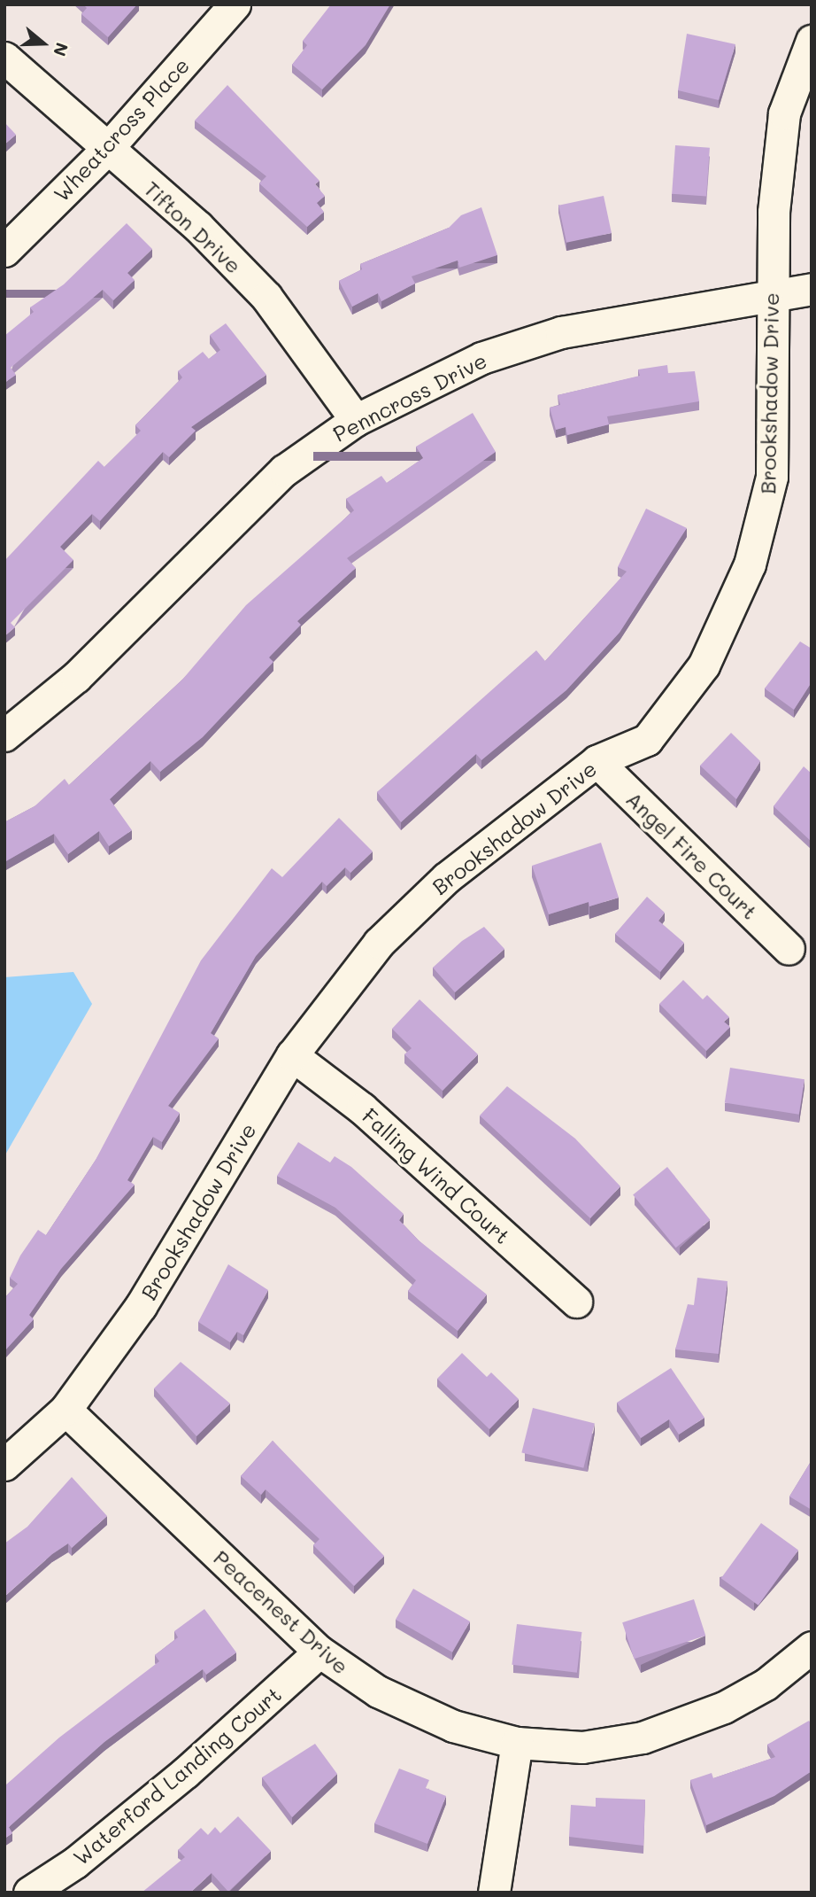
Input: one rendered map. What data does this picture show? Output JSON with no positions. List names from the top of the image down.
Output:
{
  "streets": {
    "street": [
      "Wheatcross Place",
      "Tifton Drive",
      "Brookshadow Drive",
      "Penncross Drive",
      "Angel Fire Court",
      "Falling Wind Court",
      "Peacenest Drive",
      "Waterford Landing Court"
    ]
  },
  "crossings": [
    ["Wheatcross Place", "Tifton Drive"],
    ["Tifton Drive", "Penncross Drive"],
    ["Brookshadow Drive", "Penncross Drive"],
    ["Brookshadow Drive", "Angel Fire Court"],
    ["Brookshadow Drive", "Falling Wind Court"],
    ["Brookshadow Drive", "Peacenest Drive"],
    ["Peacenest Drive", "Waterford Landing Court"]
  ],
  "north": "right"
}
